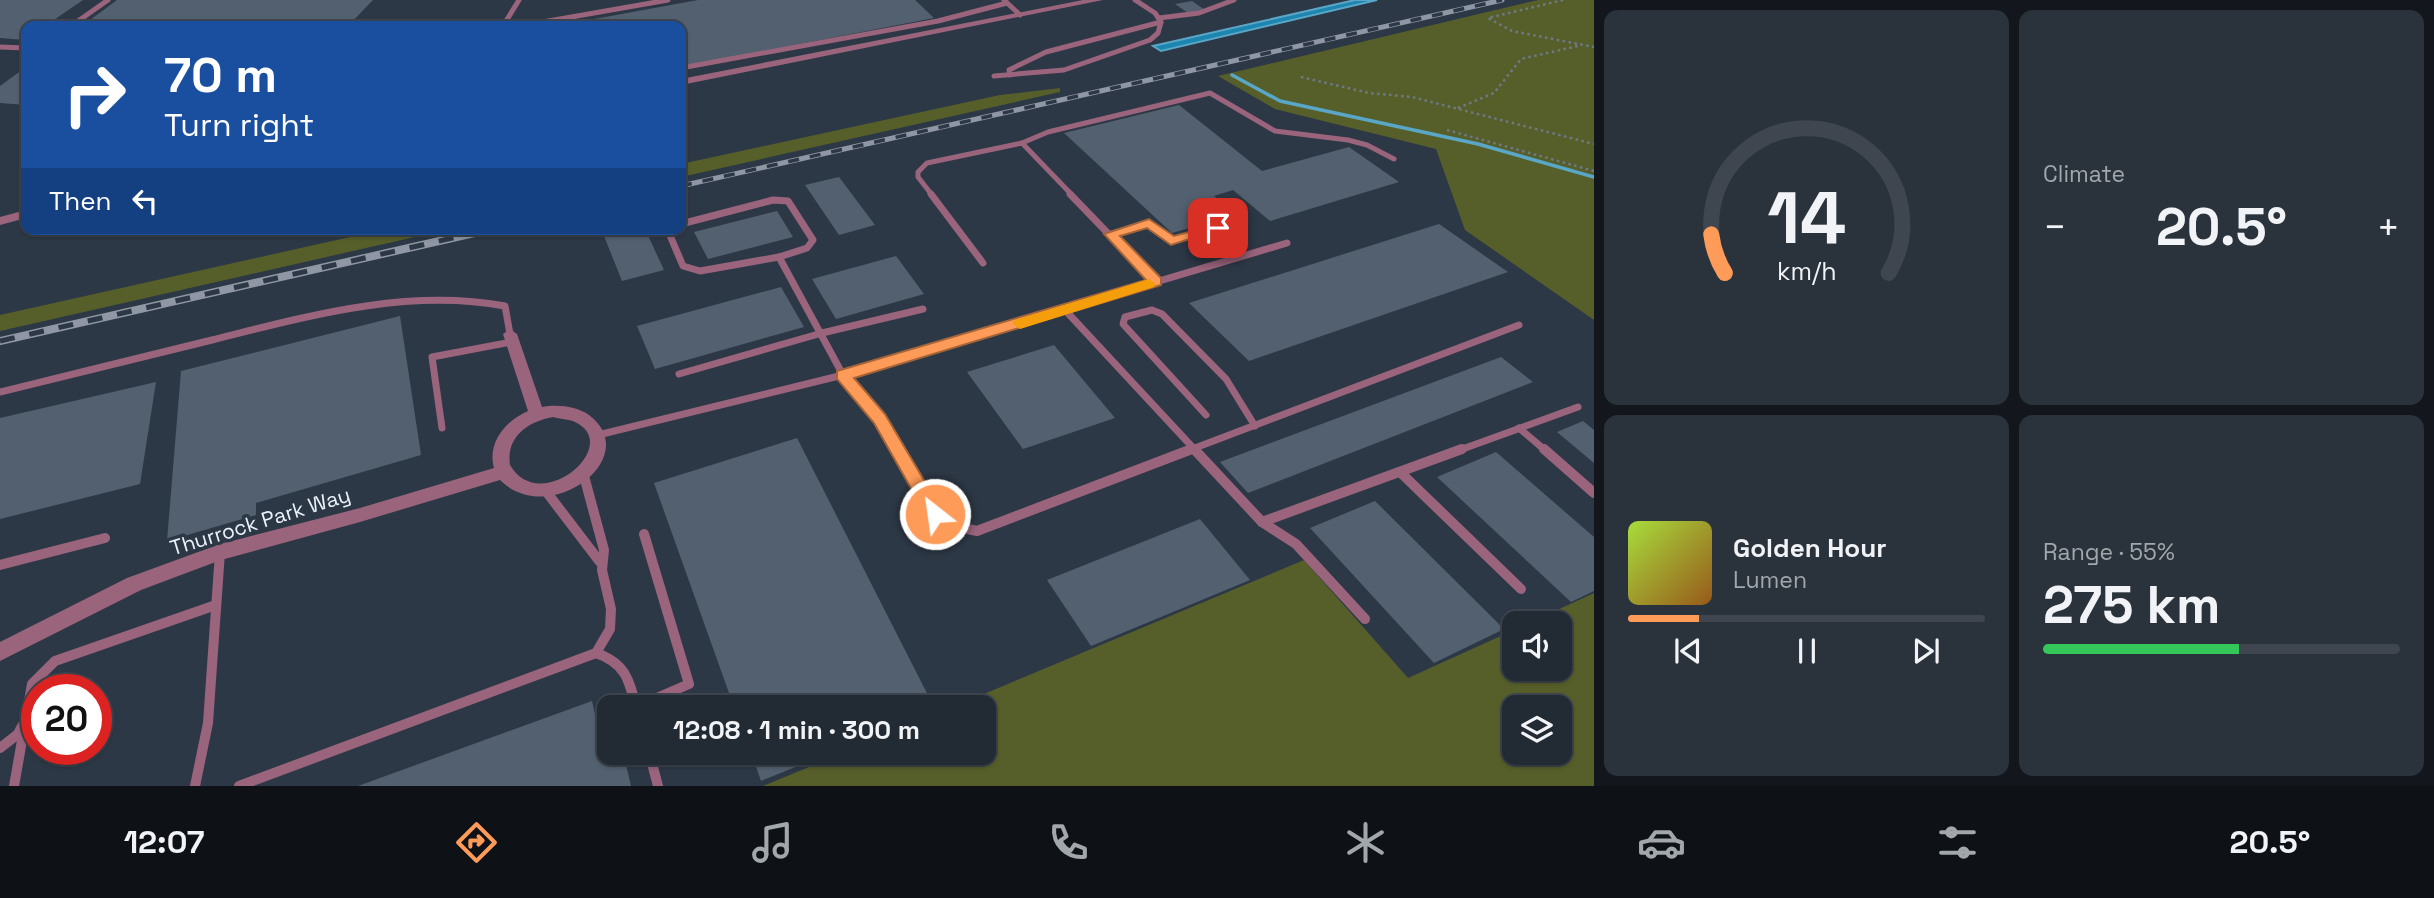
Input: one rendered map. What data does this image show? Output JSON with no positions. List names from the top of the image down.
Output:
{
  "streets": {
    "street": ["Thurrock Park Way"]
  },
  "page": {
    "tile": [
      "Climate",
      ["Range · 55%", "275 km"]
    ],
    "turn": ["70 m", "Turn right"],
    "then": "Then",
    "heat": ["−", "20.5°", "+"],
    "song": ["Golden Hour", "Lumen"],
    "limit": "20",
    "trip": "12:08 · 1 min · 300 m",
    "tabs": ["12:07", "20.5°"],
    "gauge": ["14", "km/h"]
  }
}
